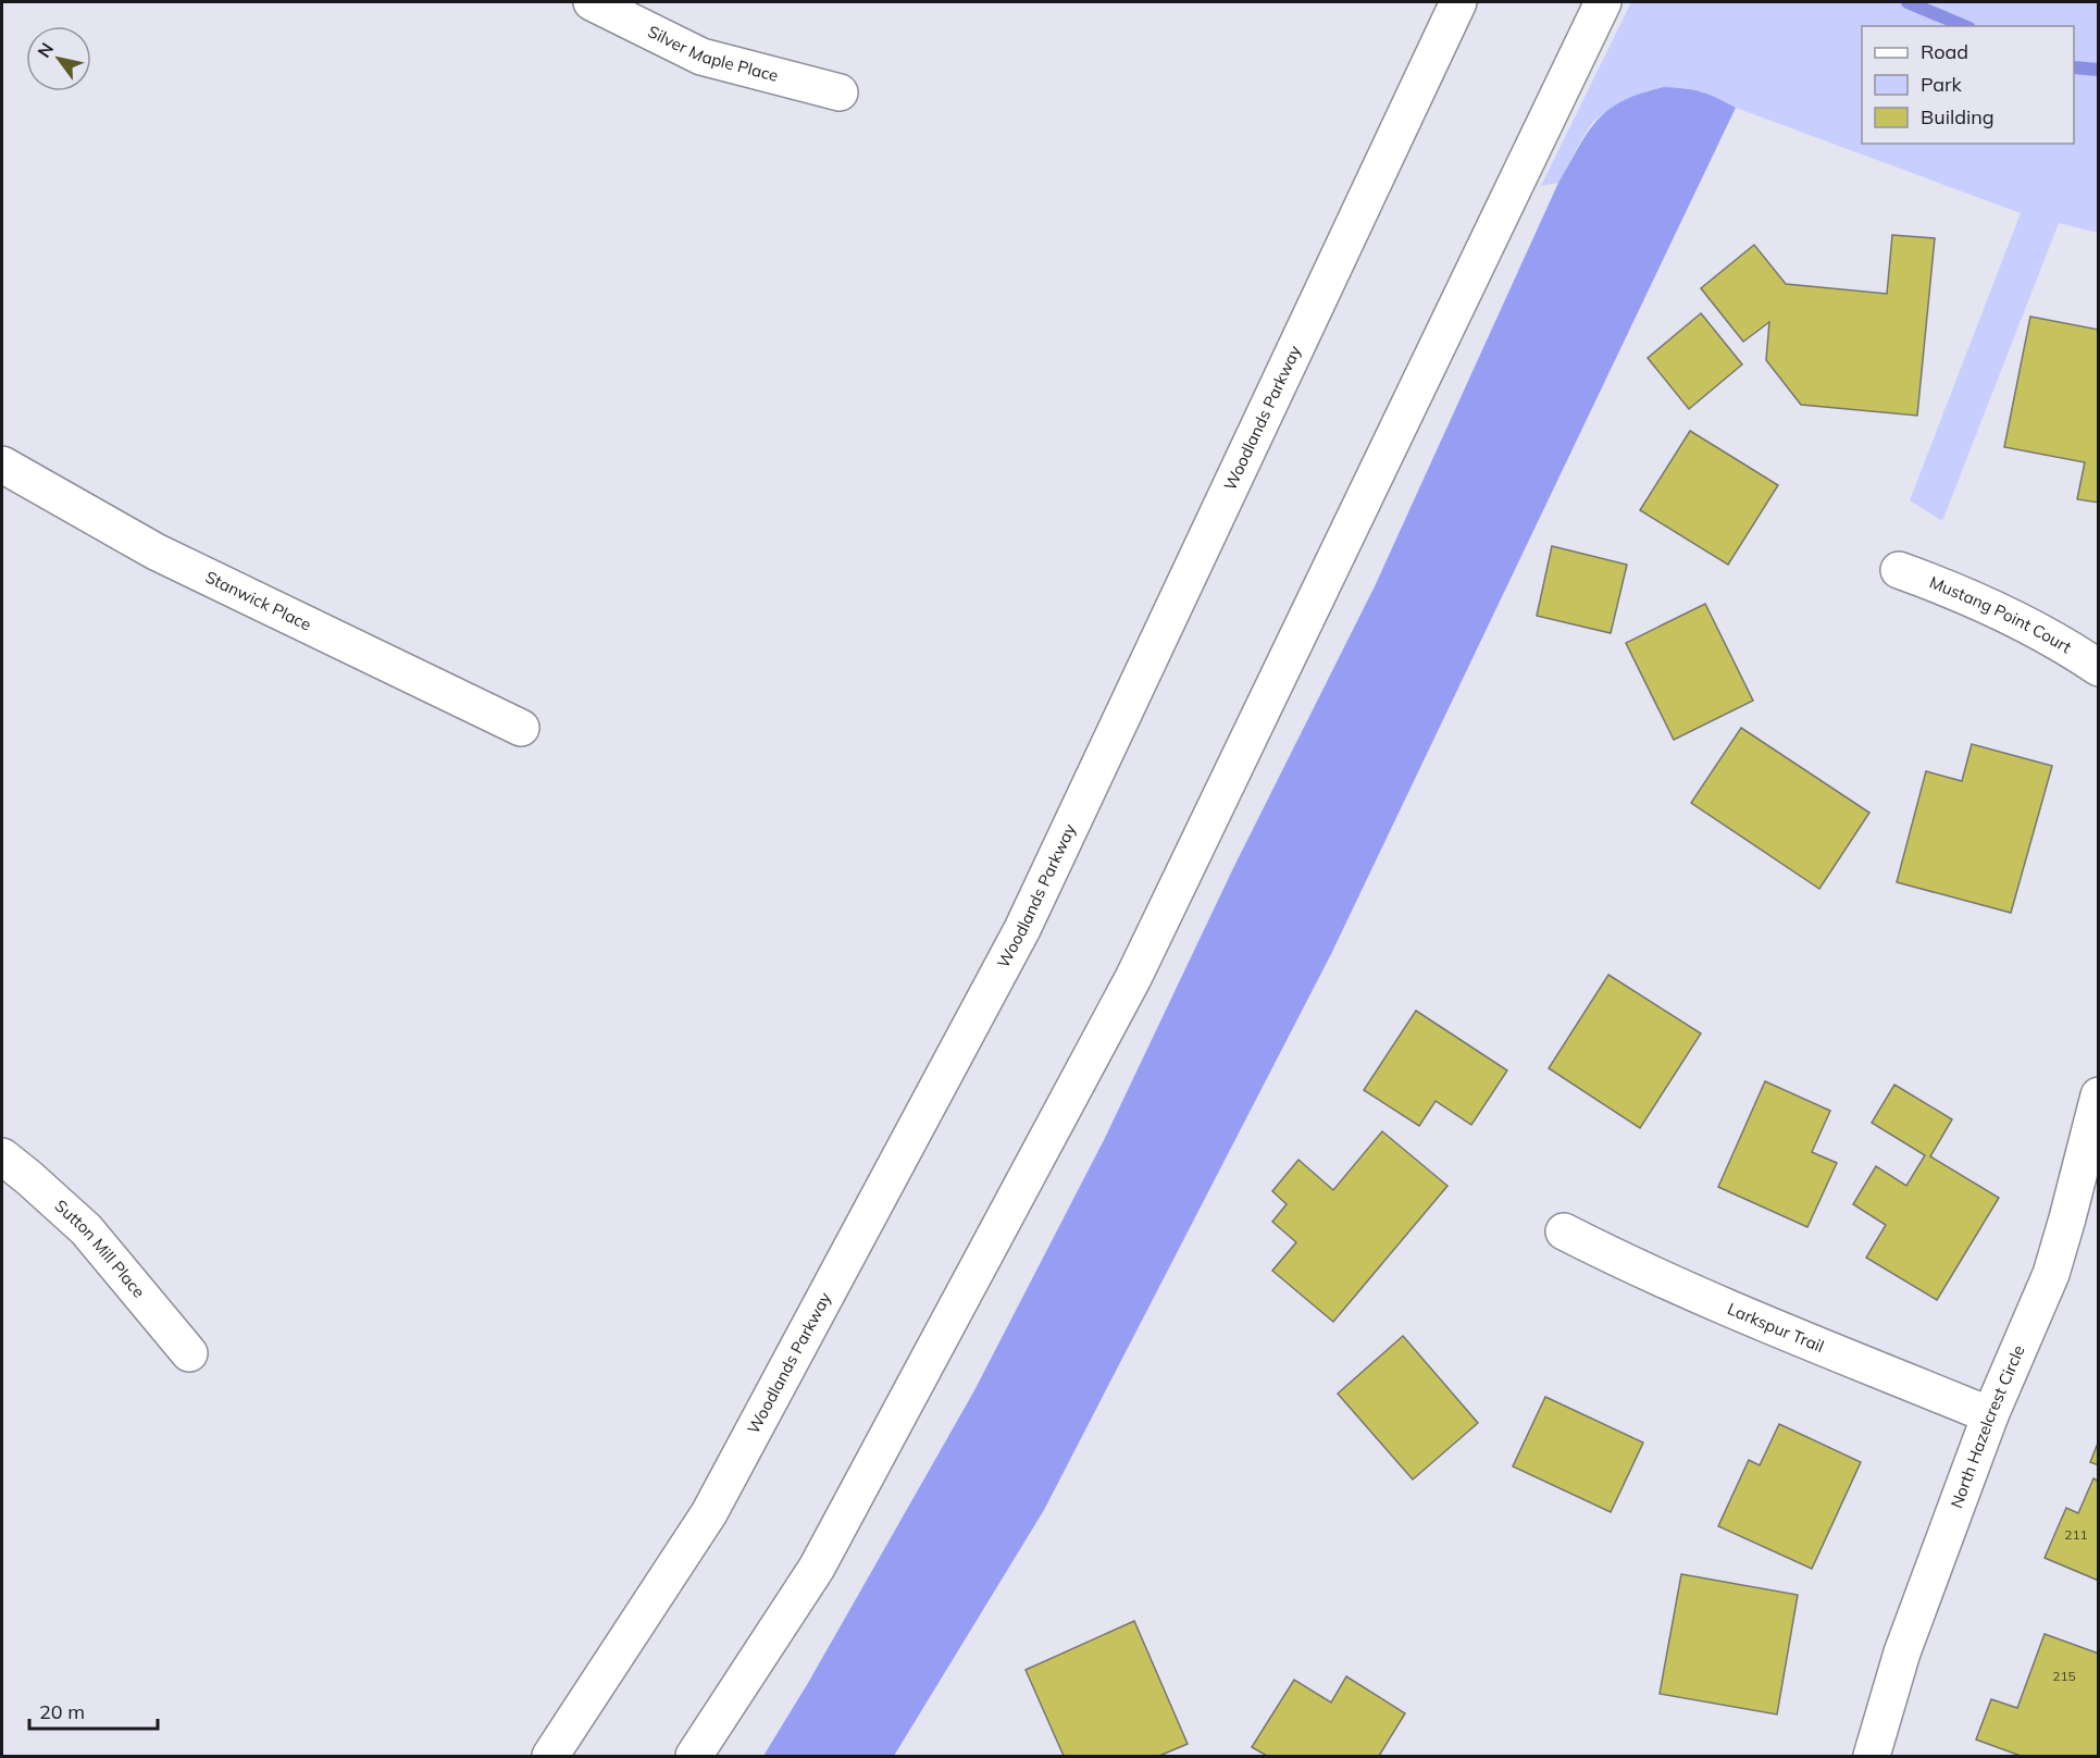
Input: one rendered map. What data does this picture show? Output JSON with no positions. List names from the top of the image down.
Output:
{
  "streets": {
    "main road": [
      "Silver Maple Place",
      "Woodlands Parkway",
      "Stanwick Place",
      "Mustang Point Court",
      "Sutton Mill Place",
      "Larkspur Trail",
      "North Hazelcrest Circle"
    ]
  },
  "crossings": [
    ["Larkspur Trail", "North Hazelcrest Circle"]
  ],
  "house_numbers": ["211", "215"],
  "legend": ["Road", "Park", "Building"],
  "scale_bar": "20 m",
  "north": "top left"
}
